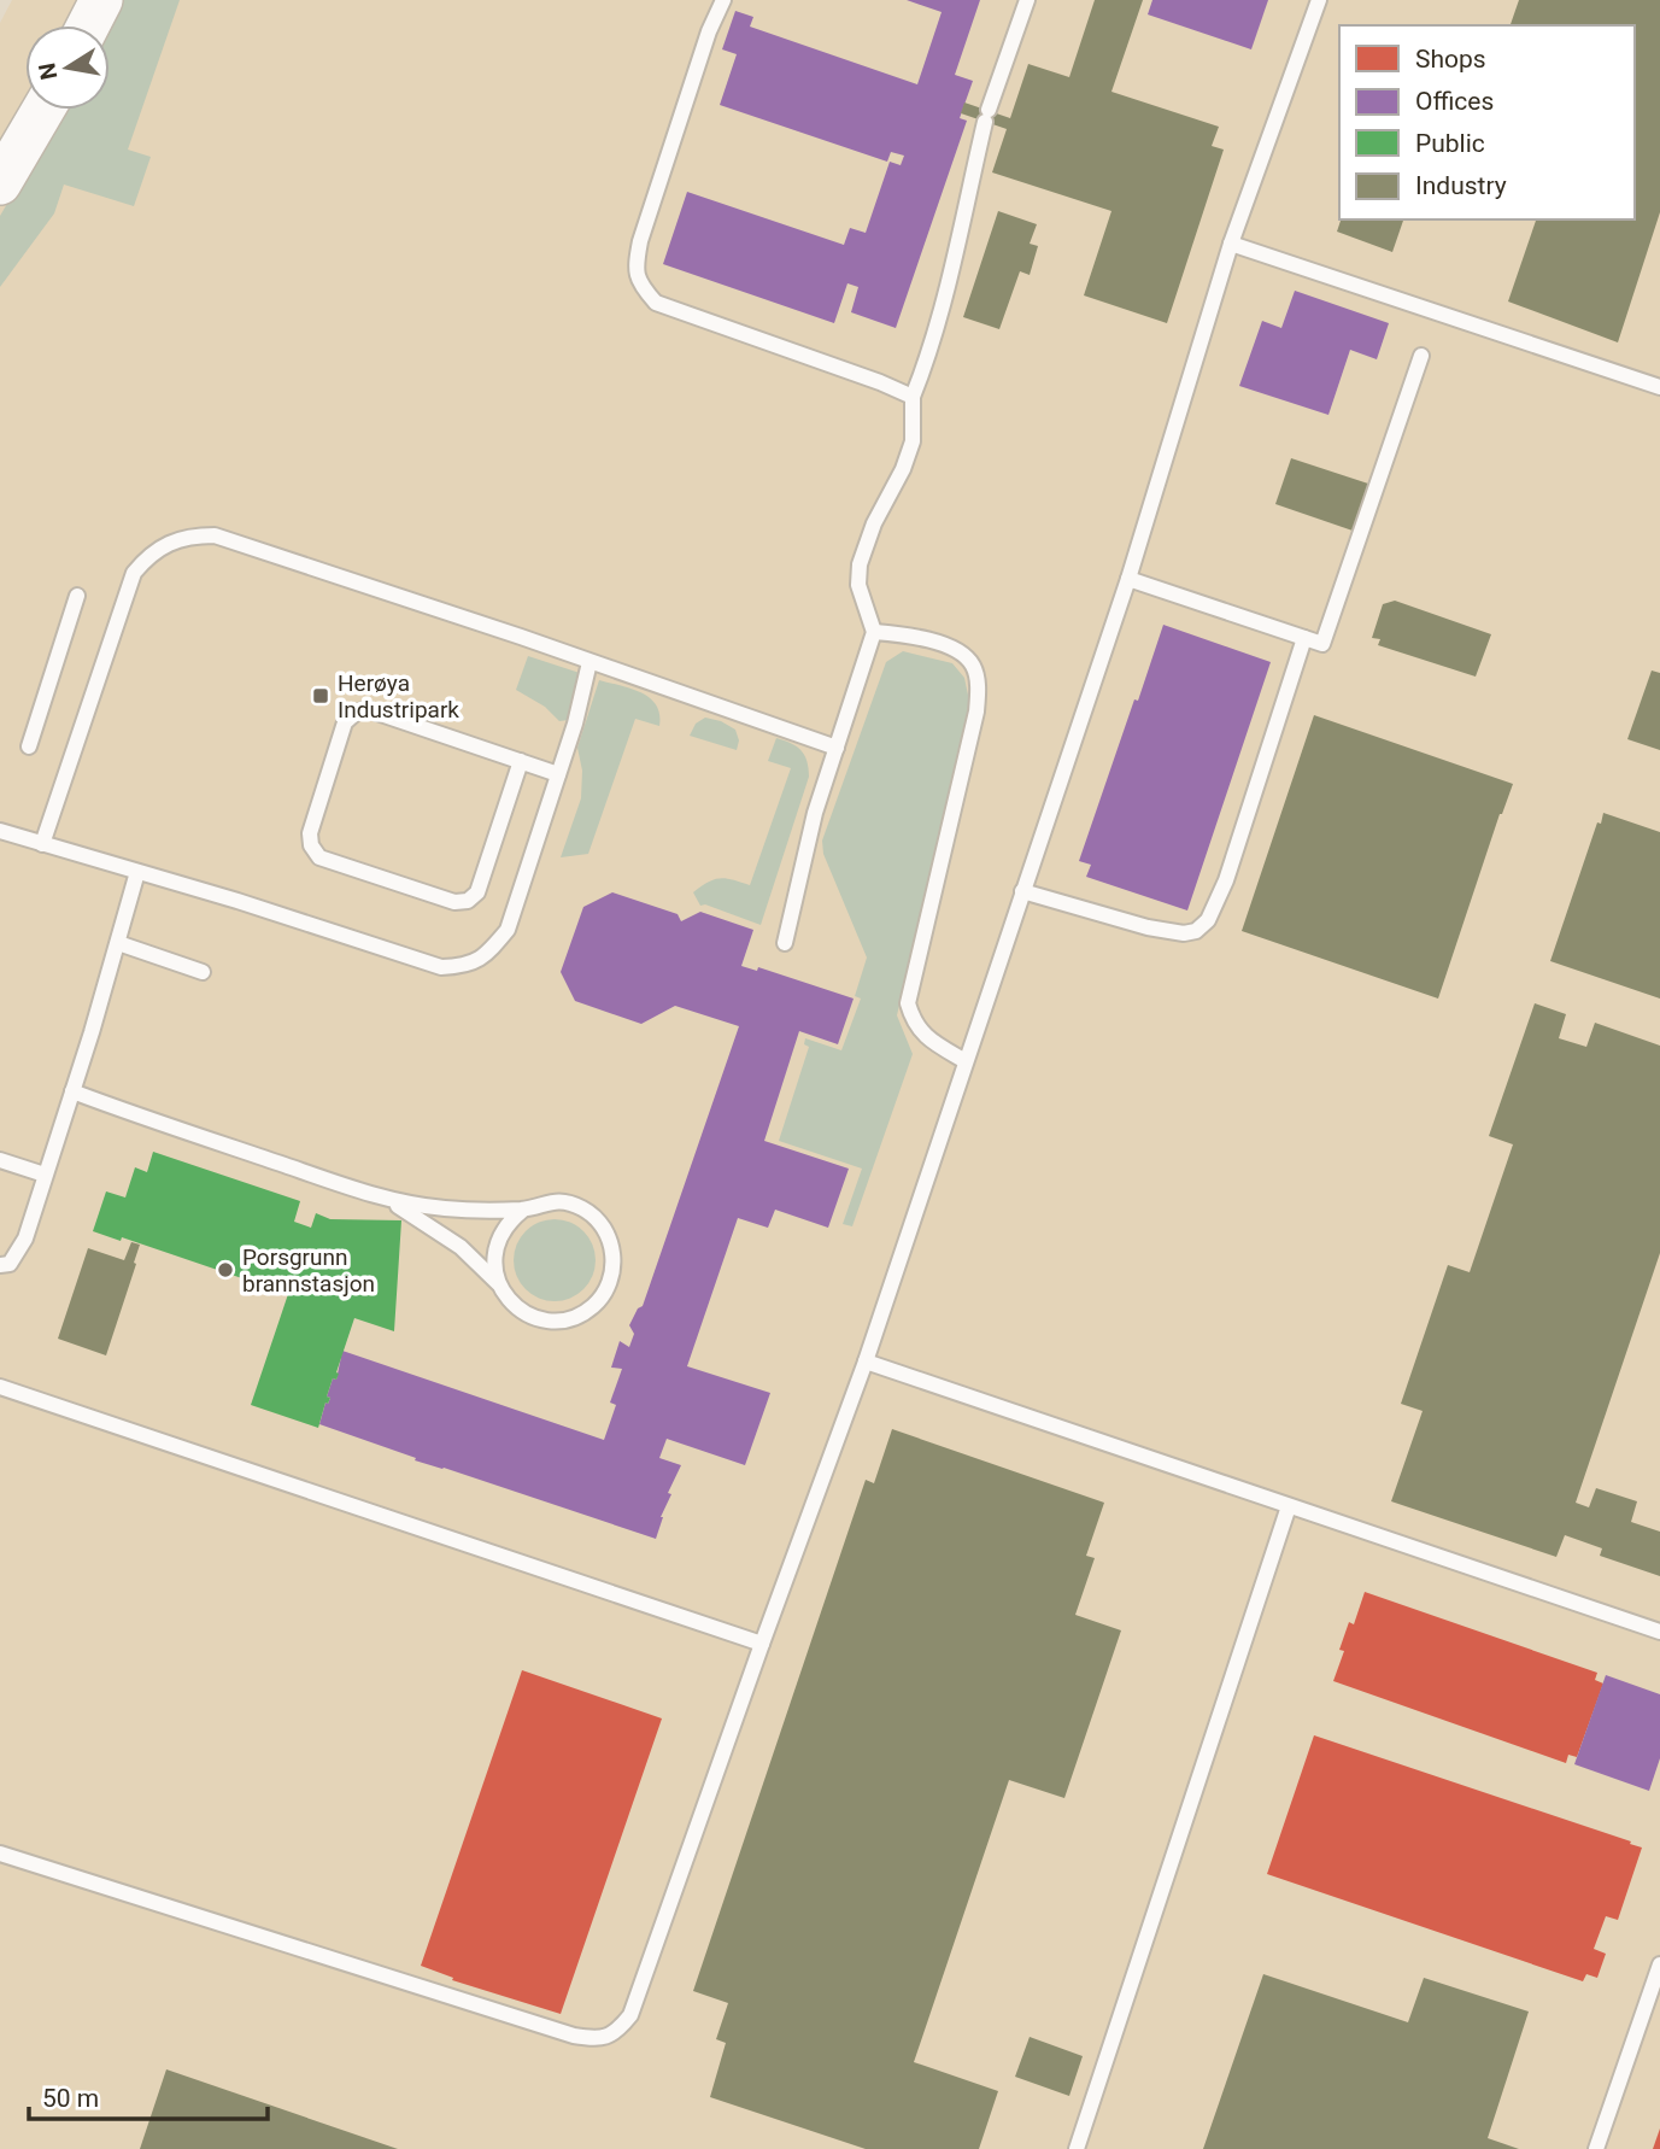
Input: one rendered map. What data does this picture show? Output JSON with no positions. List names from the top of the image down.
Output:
{
  "places": {
    "transit": ["Herøya Industripark"],
    "other": ["Porsgrunn brannstasjon"]
  },
  "legend": [
    "Shops",
    "Offices",
    "Public",
    "Industry"
  ],
  "scale_bar": "50 m",
  "north": "left"
}
